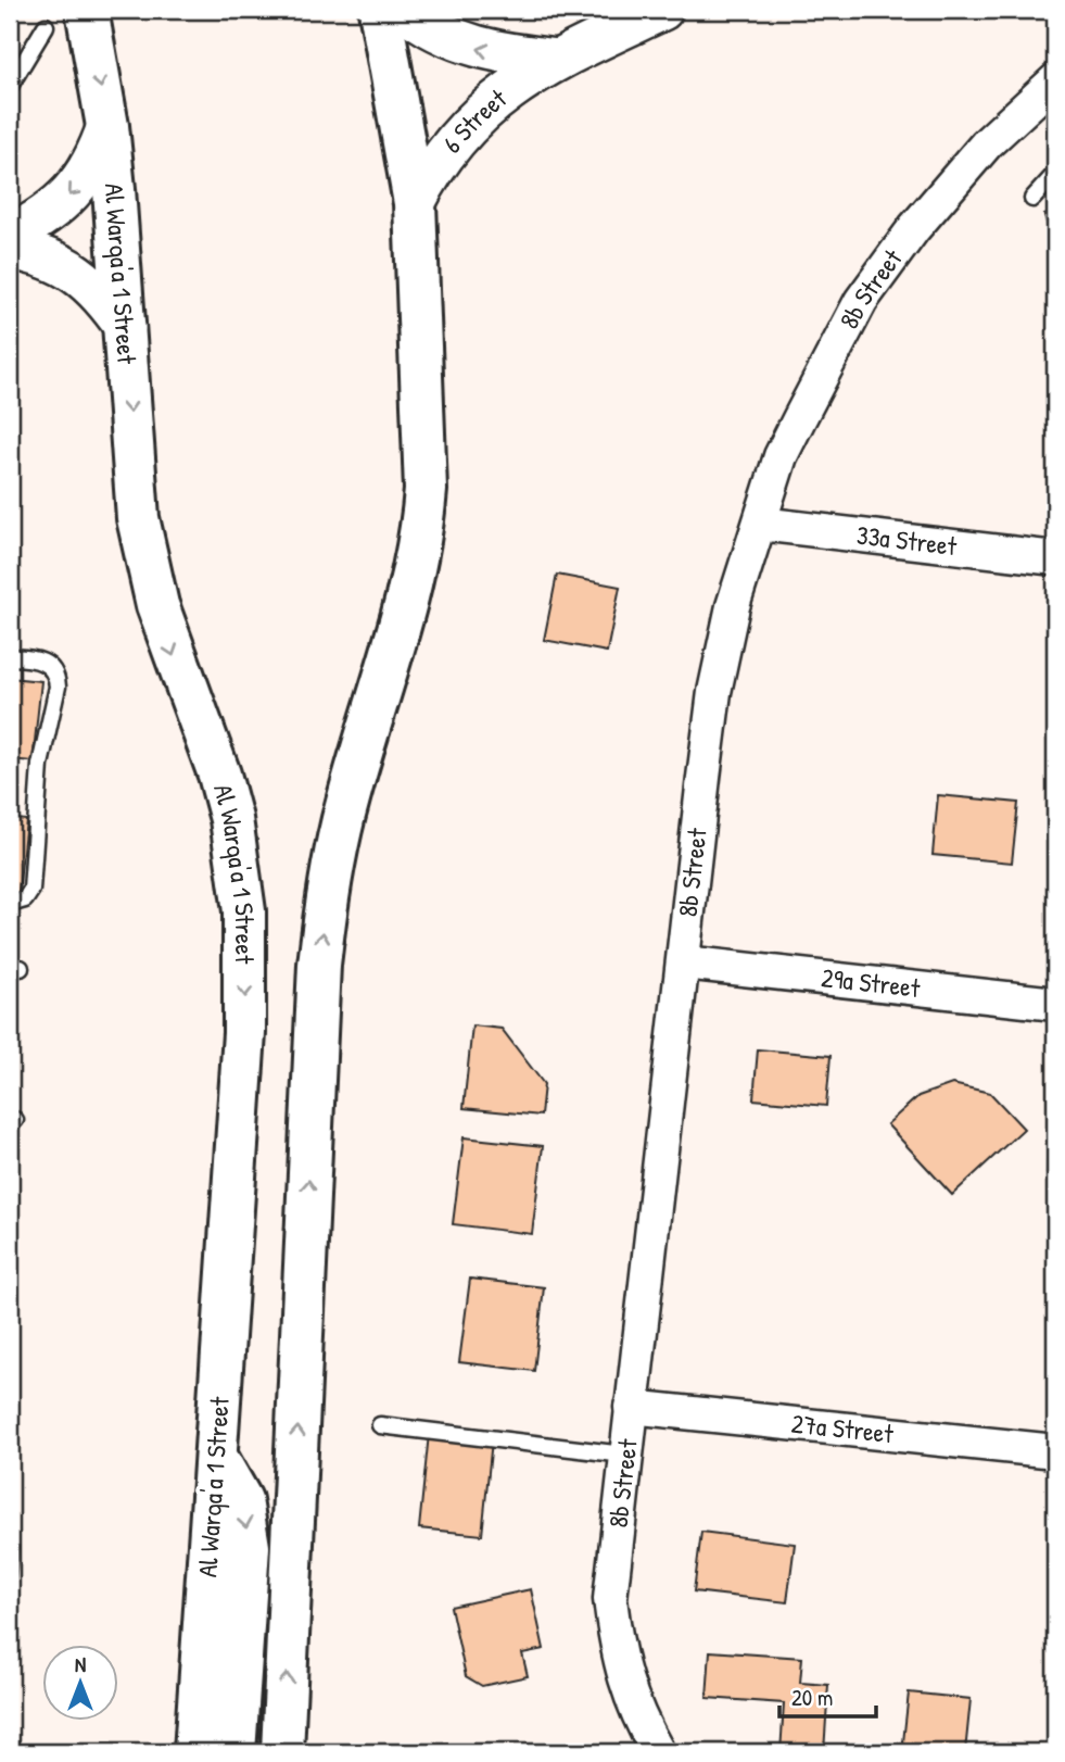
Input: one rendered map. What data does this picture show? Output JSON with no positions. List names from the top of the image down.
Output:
{
  "streets": {
    "main road": ["Al Warqa'a 1 Street"],
    "street": [
      "6 Street",
      "8b Street",
      "33a Street",
      "29a Street",
      "27a Street"
    ]
  },
  "crossings": [
    ["8b Street", "33a Street"],
    ["8b Street", "29a Street"],
    ["8b Street", "27a Street"]
  ],
  "scale_bar": "20 m",
  "north": "top"
}
